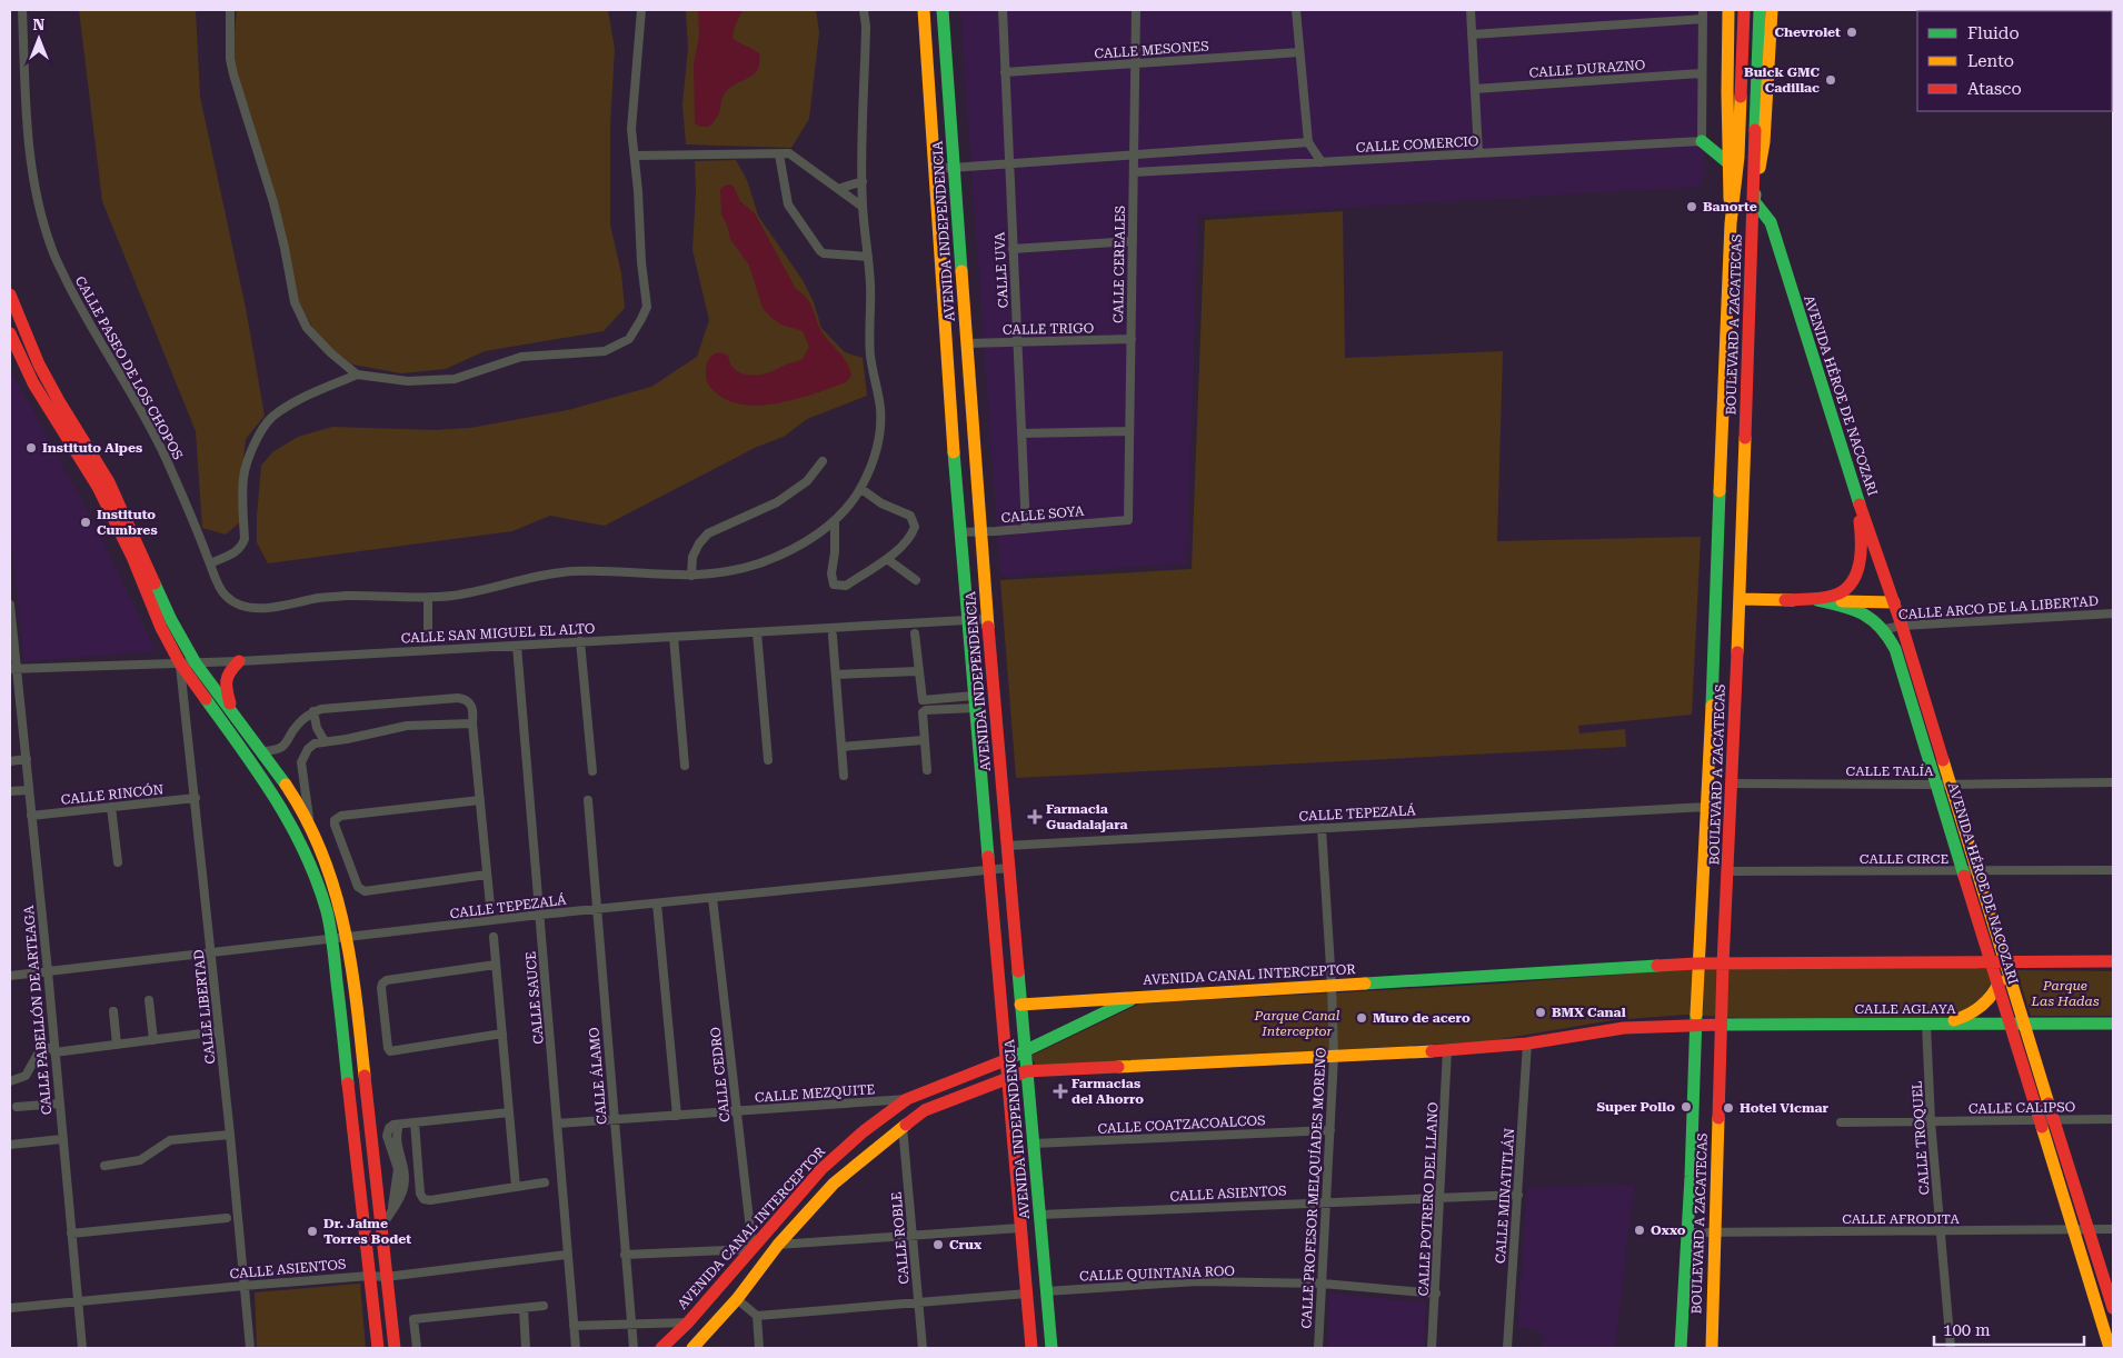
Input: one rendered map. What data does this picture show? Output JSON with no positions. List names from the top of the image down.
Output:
{
  "streets": {
    "main road": [
      "AVENIDA INDEPENDENCIA",
      "BOULEVARD A ZACATECAS",
      "AVENIDA HÉROE DE NACOZARI",
      "AVENIDA CANAL INTERCEPTOR",
      "CALLE AGLAYA"
    ],
    "street": [
      "CALLE MESONES",
      "CALLE DURAZNO",
      "CALLE COMERCIO",
      "CALLE CEREALES",
      "CALLE UVA",
      "CALLE TRIGO",
      "CALLE PASEO DE LOS CHOPOS",
      "CALLE SOYA",
      "CALLE ARCO DE LA LIBERTAD",
      "CALLE SAN MIGUEL EL ALTO",
      "CALLE TALÍA",
      "CALLE RINCÓN",
      "CALLE TEPEZALÁ",
      "CALLE CIRCE",
      "CALLE SAUCE",
      "CALLE LIBERTAD",
      "CALLE PABELLÓN DE ARTEAGA",
      "CALLE CEDRO",
      "CALLE ÁLAMO",
      "CALLE MEZQUITE",
      "CALLE CALIPSO",
      "CALLE COATZACOALCOS",
      "CALLE TROQUEL",
      "CALLE PROFESOR MELQUÍADES MORENO",
      "CALLE ASIENTOS",
      "CALLE MINATITLÁN",
      "CALLE POTRERO DEL LLANO",
      "CALLE AFRODITA",
      "CALLE ROBLE",
      "CALLE QUINTANA ROO"
    ]
  },
  "crossings": [
    ["CALLE MESONES", "CALLE CEREALES"],
    ["CALLE MESONES", "CALLE UVA"],
    ["CALLE COMERCIO", "CALLE CEREALES"],
    ["AVENIDA INDEPENDENCIA", "CALLE TRIGO"],
    ["AVENIDA INDEPENDENCIA", "CALLE SOYA"],
    ["AVENIDA INDEPENDENCIA", "CALLE SAN MIGUEL EL ALTO"],
    ["AVENIDA INDEPENDENCIA", "CALLE TEPEZALÁ"],
    ["AVENIDA INDEPENDENCIA", "AVENIDA CANAL INTERCEPTOR"],
    ["AVENIDA INDEPENDENCIA", "CALLE COATZACOALCOS"],
    ["AVENIDA INDEPENDENCIA", "CALLE ASIENTOS"],
    ["AVENIDA INDEPENDENCIA", "CALLE QUINTANA ROO"],
    ["CALLE CEREALES", "CALLE TRIGO"],
    ["CALLE CEREALES", "CALLE SOYA"],
    ["CALLE UVA", "CALLE TRIGO"],
    ["CALLE UVA", "CALLE SOYA"],
    ["BOULEVARD A ZACATECAS", "AVENIDA HÉROE DE NACOZARI"],
    ["BOULEVARD A ZACATECAS", "CALLE TALÍA"],
    ["BOULEVARD A ZACATECAS", "CALLE TEPEZALÁ"],
    ["BOULEVARD A ZACATECAS", "CALLE CIRCE"],
    ["BOULEVARD A ZACATECAS", "AVENIDA CANAL INTERCEPTOR"],
    ["BOULEVARD A ZACATECAS", "CALLE AGLAYA"],
    ["BOULEVARD A ZACATECAS", "CALLE AFRODITA"],
    ["AVENIDA HÉROE DE NACOZARI", "CALLE ARCO DE LA LIBERTAD"],
    ["AVENIDA HÉROE DE NACOZARI", "CALLE TALÍA"],
    ["AVENIDA HÉROE DE NACOZARI", "CALLE CIRCE"],
    ["AVENIDA HÉROE DE NACOZARI", "CALLE AGLAYA"],
    ["AVENIDA HÉROE DE NACOZARI", "CALLE CALIPSO"],
    ["AVENIDA HÉROE DE NACOZARI", "CALLE AFRODITA"],
    ["CALLE SAN MIGUEL EL ALTO", "CALLE SAUCE"],
    ["CALLE SAN MIGUEL EL ALTO", "CALLE LIBERTAD"],
    ["CALLE SAN MIGUEL EL ALTO", "CALLE PABELLÓN DE ARTEAGA"],
    ["CALLE RINCÓN", "CALLE LIBERTAD"],
    ["CALLE RINCÓN", "CALLE PABELLÓN DE ARTEAGA"],
    ["CALLE TEPEZALÁ", "CALLE SAUCE"],
    ["CALLE TEPEZALÁ", "CALLE LIBERTAD"],
    ["CALLE TEPEZALÁ", "CALLE PABELLÓN DE ARTEAGA"],
    ["CALLE TEPEZALÁ", "CALLE CEDRO"],
    ["CALLE TEPEZALÁ", "CALLE ÁLAMO"],
    ["CALLE TEPEZALÁ", "CALLE PROFESOR MELQUÍADES MORENO"],
    ["AVENIDA CANAL INTERCEPTOR", "CALLE CEDRO"],
    ["AVENIDA CANAL INTERCEPTOR", "CALLE MEZQUITE"],
    ["AVENIDA CANAL INTERCEPTOR", "CALLE PROFESOR MELQUÍADES MORENO"],
    ["CALLE SAUCE", "CALLE MEZQUITE"],
    ["CALLE SAUCE", "CALLE ASIENTOS"],
    ["CALLE LIBERTAD", "CALLE ASIENTOS"],
    ["CALLE AGLAYA", "CALLE TROQUEL"],
    ["CALLE PABELLÓN DE ARTEAGA", "CALLE ASIENTOS"],
    ["CALLE CEDRO", "CALLE MEZQUITE"],
    ["CALLE ÁLAMO", "CALLE MEZQUITE"],
    ["CALLE CALIPSO", "CALLE TROQUEL"],
    ["CALLE COATZACOALCOS", "CALLE PROFESOR MELQUÍADES MORENO"],
    ["CALLE TROQUEL", "CALLE AFRODITA"],
    ["CALLE PROFESOR MELQUÍADES MORENO", "CALLE ASIENTOS"],
    ["CALLE PROFESOR MELQUÍADES MORENO", "CALLE QUINTANA ROO"],
    ["CALLE ASIENTOS", "CALLE MINATITLÁN"],
    ["CALLE ASIENTOS", "CALLE POTRERO DEL LLANO"],
    ["CALLE POTRERO DEL LLANO", "CALLE QUINTANA ROO"]
  ],
  "parks": ["Parque Las Hadas", "Parque Canal Interceptor"],
  "places": {
    "other": [
      "Chevrolet",
      "Buick GMC Cadillac",
      "Banorte",
      "Instituto Alpes",
      "Instituto Cumbres",
      "BMX Canal",
      "Muro de acero",
      "Super Pollo",
      "Hotel Vicmar",
      "Oxxo",
      "Dr. Jaime Torres Bodet",
      "Crux"
    ],
    "health": ["Farmacia Guadalajara", "Farmacias del Ahorro"]
  },
  "legend": ["Fluido", "Lento", "Atasco"],
  "scale_bar": "100 m",
  "north": "top"
}
